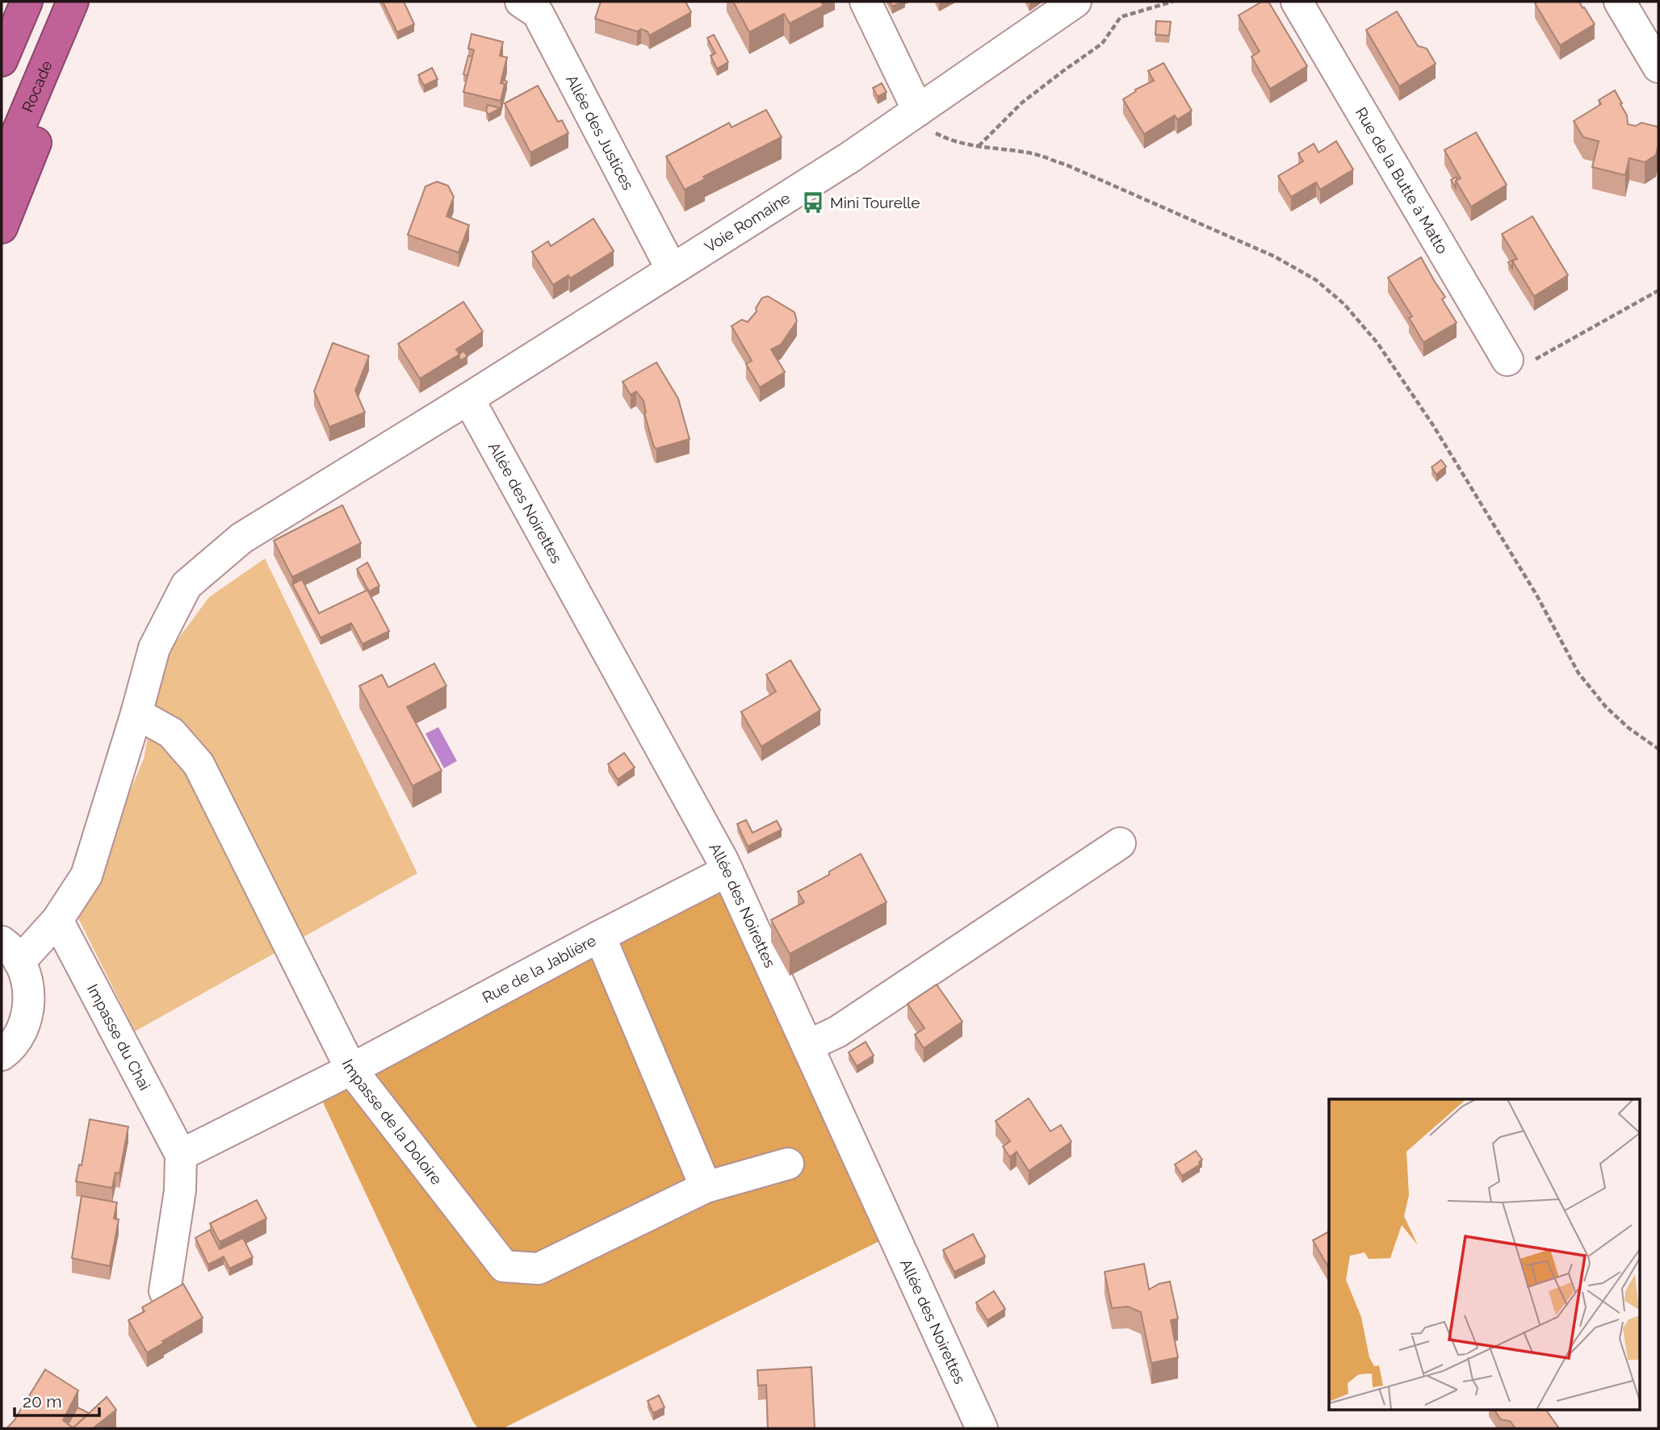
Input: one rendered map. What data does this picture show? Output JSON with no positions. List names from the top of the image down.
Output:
{
  "streets": {
    "highway": ["Rocade"],
    "street": [
      "Allée des Justices",
      "Rue de la Butte à Matto",
      "Voie Romaine",
      "Allée des Noirettes",
      "Rue de la Jablière",
      "Impasse du Chai",
      "Impasse de la Doloire"
    ]
  },
  "crossings": [
    ["Allée des Justices", "Voie Romaine"],
    ["Voie Romaine", "Allée des Noirettes"],
    ["Voie Romaine", "Impasse du Chai"],
    ["Voie Romaine", "Impasse de la Doloire"],
    ["Allée des Noirettes", "Rue de la Jablière"],
    ["Rue de la Jablière", "Impasse de la Doloire"]
  ],
  "places": {
    "bus stop": ["Mini Tourelle"]
  },
  "scale_bar": "20 m"
}
